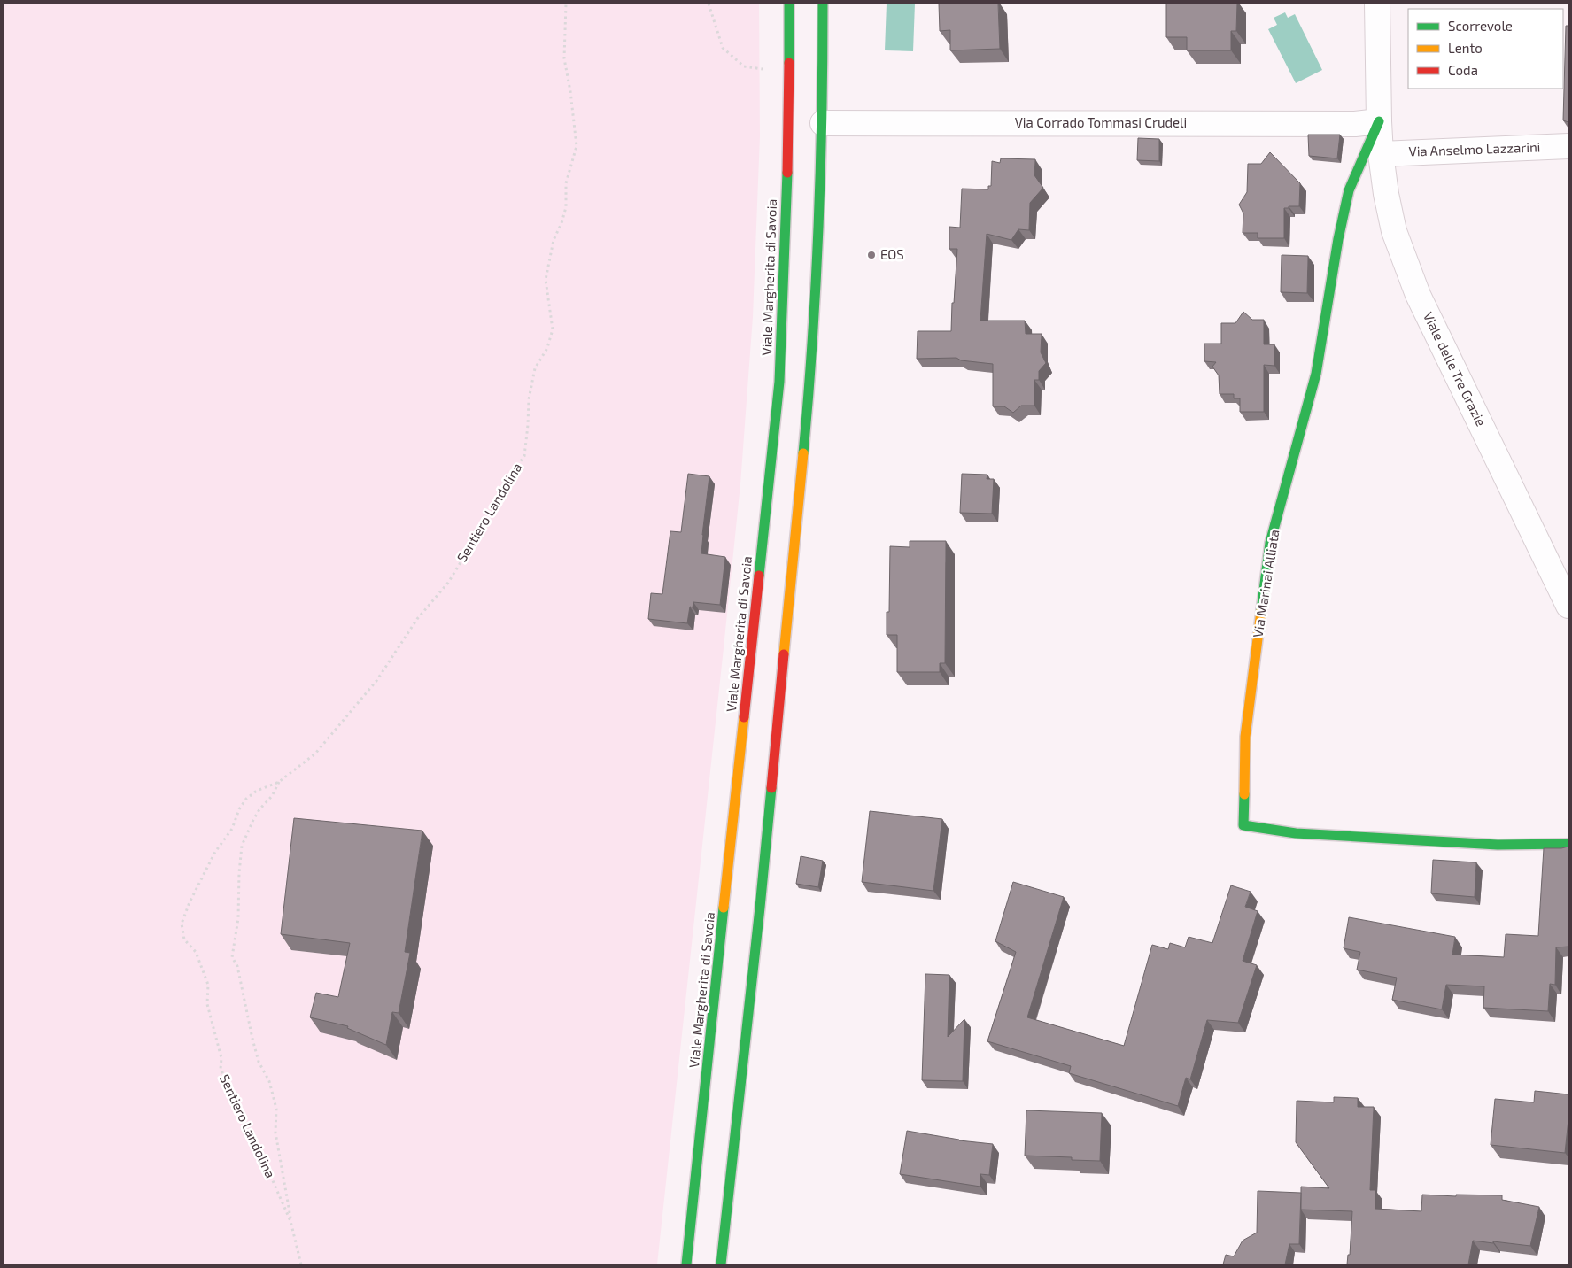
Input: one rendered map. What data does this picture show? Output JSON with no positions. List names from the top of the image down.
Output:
{
  "streets": {
    "street": [
      "Via Corrado Tommasi Crudeli",
      "Via Anselmo Lazzarini",
      "Viale Margherita di Savoia",
      "Viale delle Tre Grazie",
      "Via Marinai Alliata"
    ],
    "path": ["Sentiero Landolina"]
  },
  "crossings": [
    ["Via Corrado Tommasi Crudeli", "Viale delle Tre Grazie"],
    ["Via Corrado Tommasi Crudeli", "Via Marinai Alliata"],
    ["Via Anselmo Lazzarini", "Viale delle Tre Grazie"],
    ["Viale delle Tre Grazie", "Via Marinai Alliata"]
  ],
  "places": ["EOS"],
  "legend": ["Scorrevole", "Lento", "Coda"]
}
